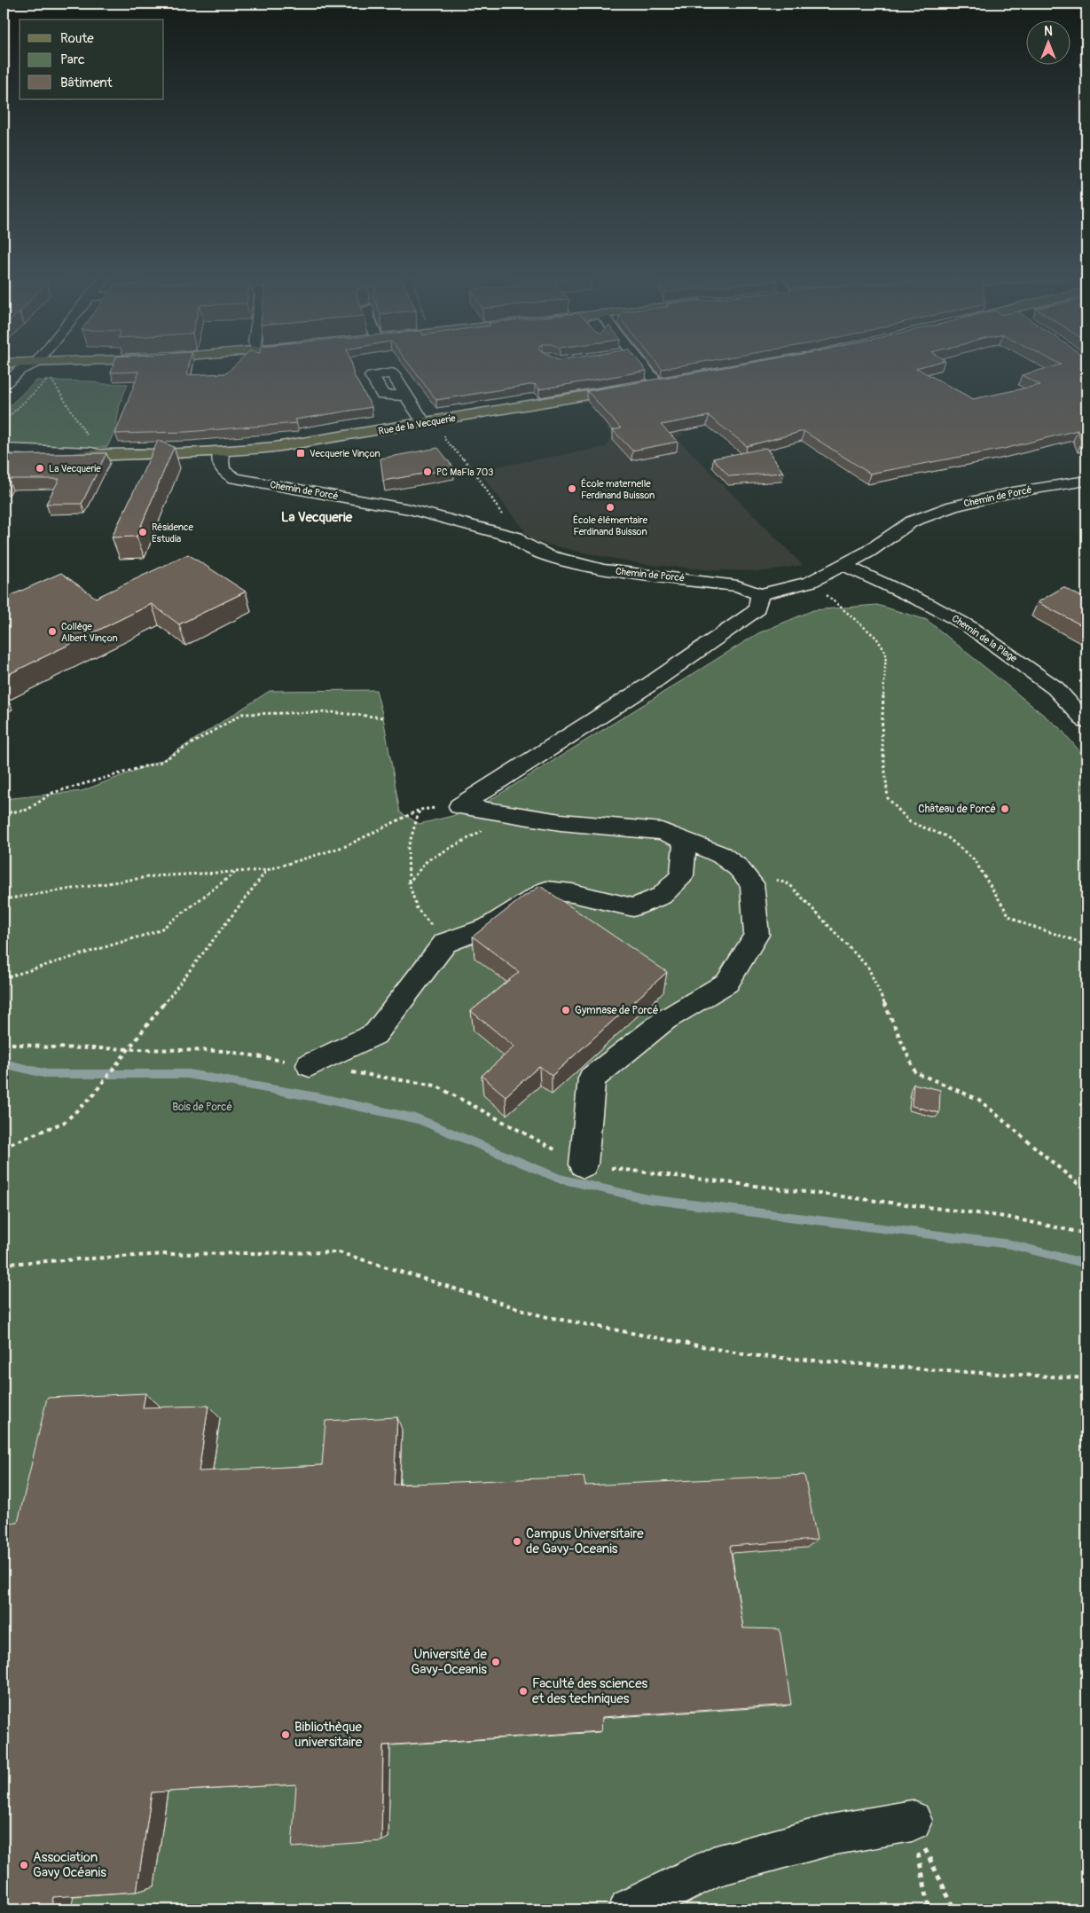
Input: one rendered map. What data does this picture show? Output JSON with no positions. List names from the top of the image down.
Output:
{
  "streets": {
    "main road": ["Rue de la Vecquerie"],
    "street": ["Chemin de Porcé", "Chemin de la Plage"]
  },
  "crossings": [
    ["Rue de la Vecquerie", "Chemin de Porcé"],
    ["Chemin de Porcé", "Chemin de la Plage"]
  ],
  "districts": ["La Vecquerie"],
  "parks": ["Bois de Porcé"],
  "places": {
    "transit": ["Vecquerie Vinçon"],
    "other": [
      "La Vecquerie",
      "PC MaFla 703",
      "École maternelle Ferdinand Buisson",
      "École élémentaire Ferdinand Buisson",
      "Résidence Estudia",
      "Collège Albert Vinçon",
      "Château de Porcé",
      "Gymnase de Porcé",
      "Campus Universitaire de Gavy-Oceanis",
      "Université de Gavy-Oceanis",
      "Faculté des sciences et des techniques",
      "Bibliothèque universitaire",
      "Association Gavy Océanis"
    ]
  },
  "legend": ["Route", "Parc", "Bâtiment"],
  "north": "top"
}
